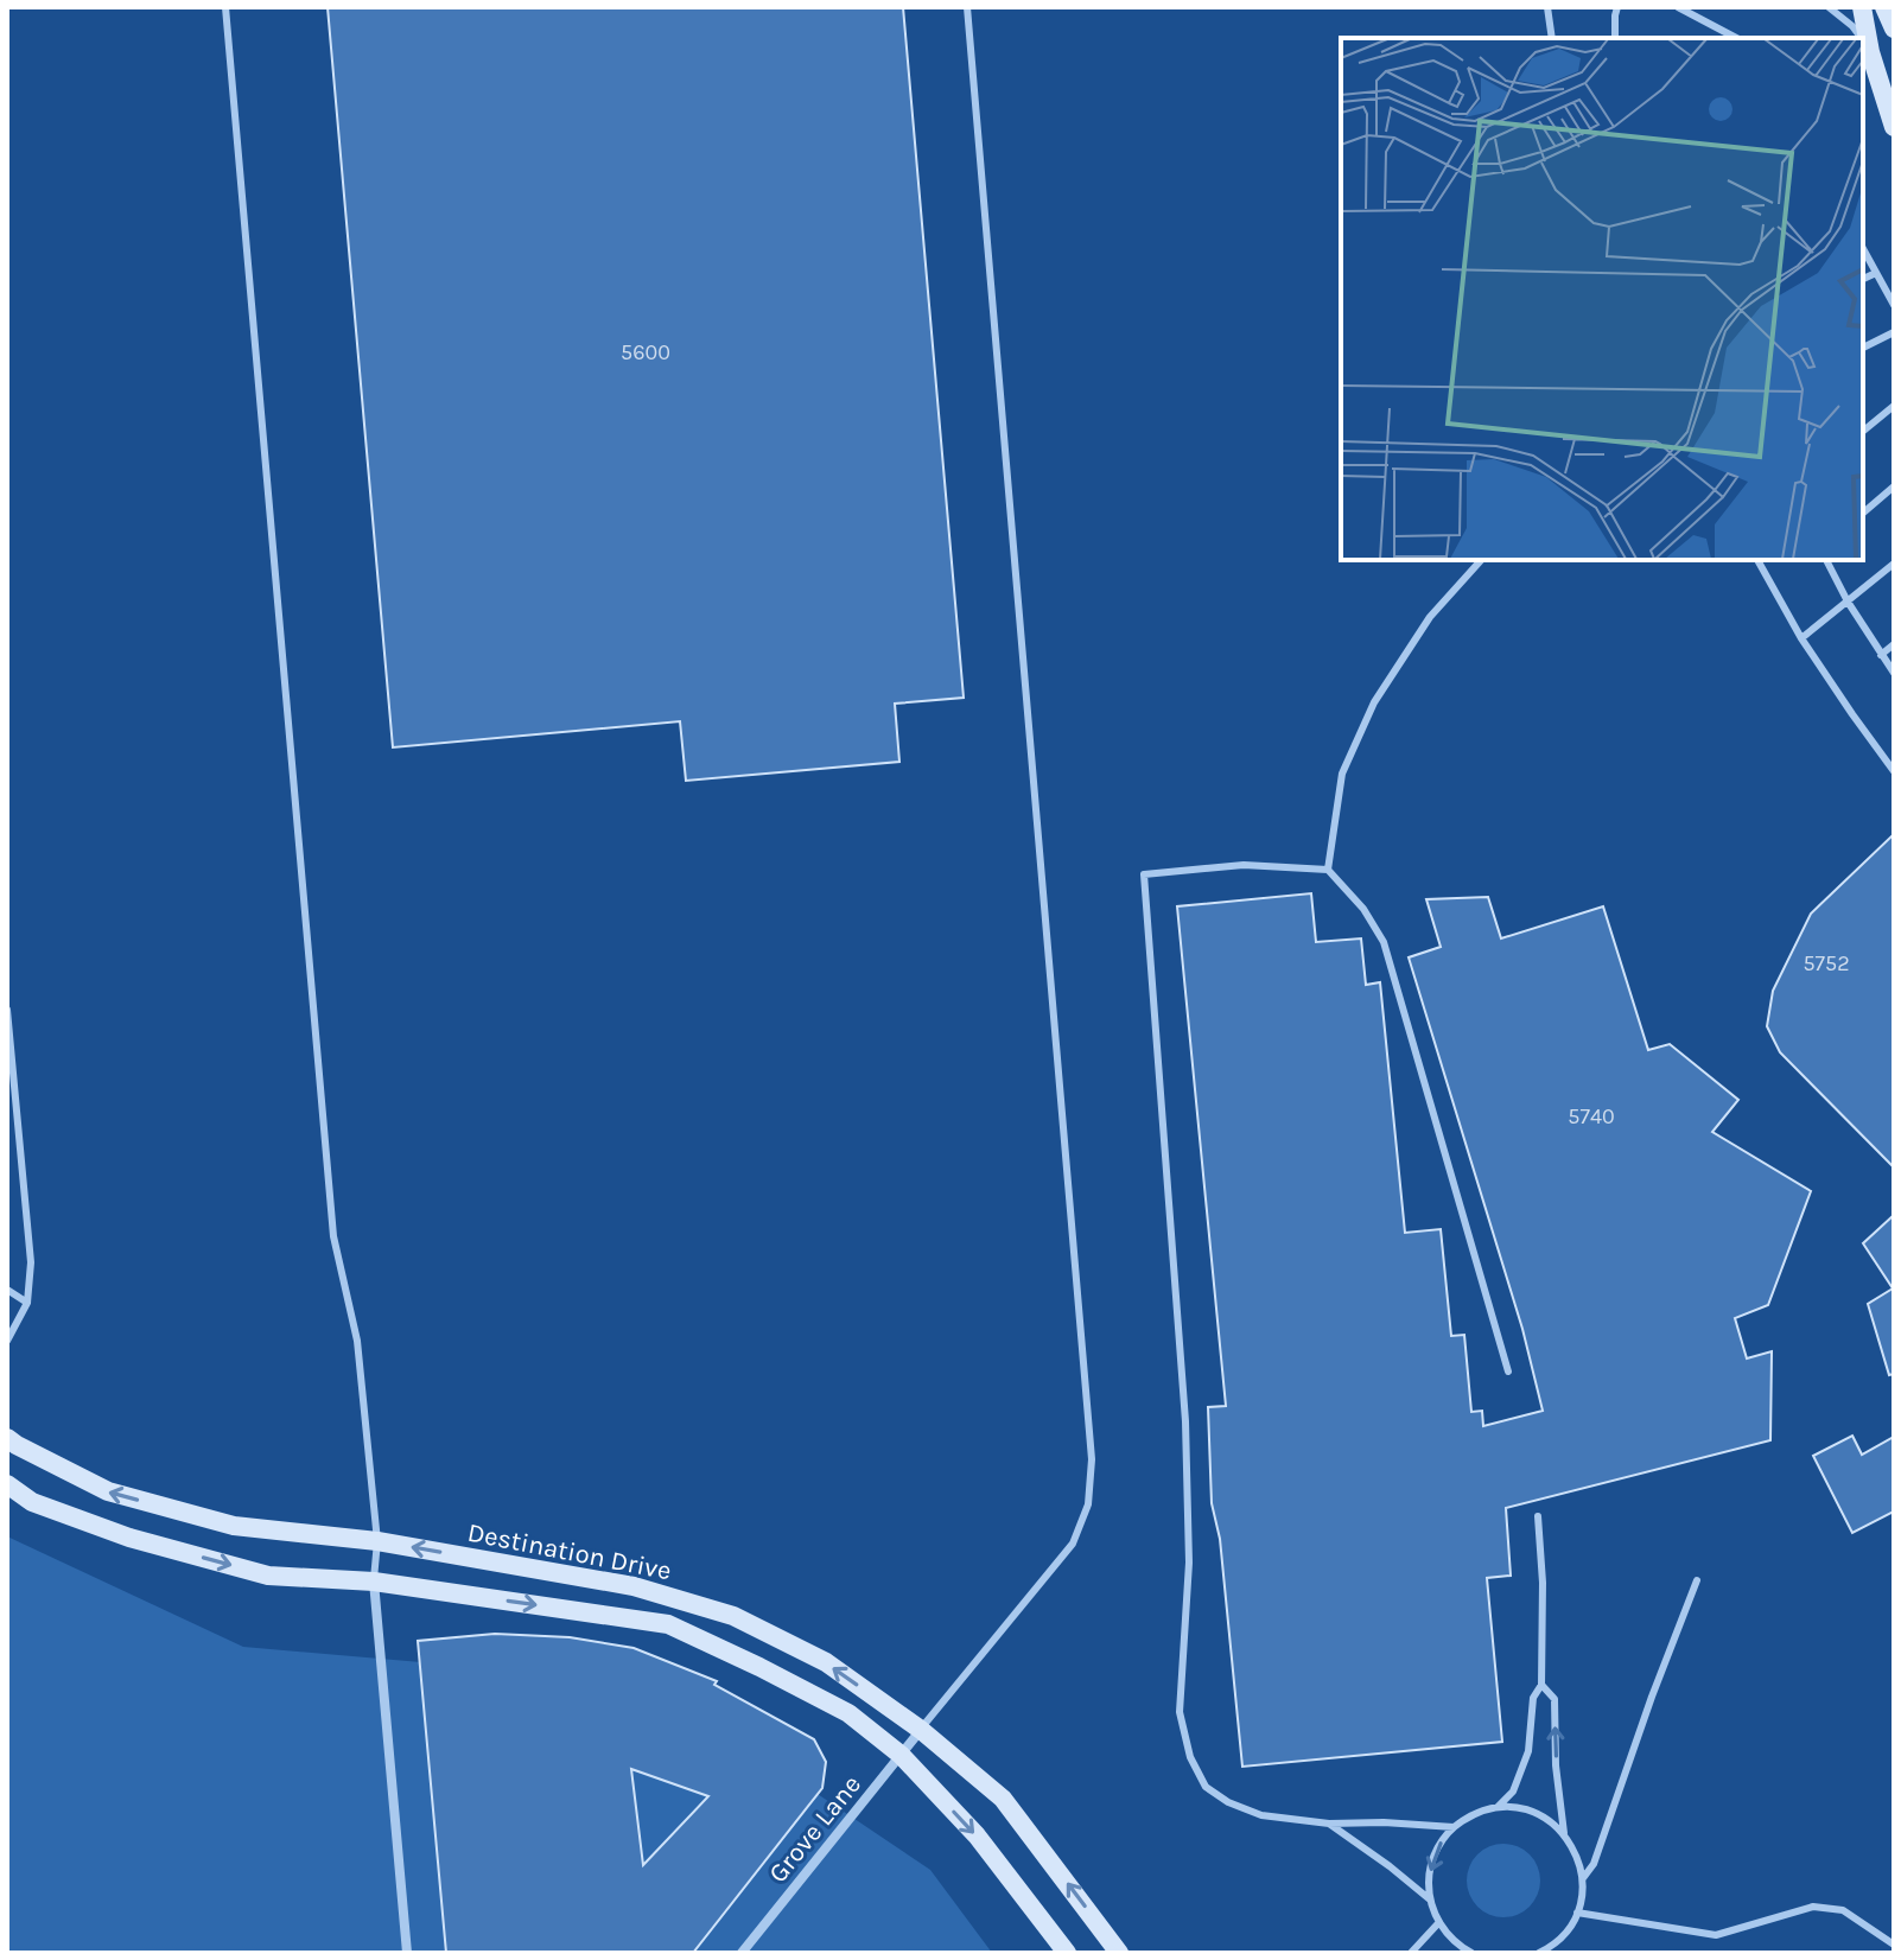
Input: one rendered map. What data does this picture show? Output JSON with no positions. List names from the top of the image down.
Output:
{
  "streets": {
    "street": ["Destination Drive", "Grove Lane"]
  },
  "crossings": [
    ["Destination Drive", "Grove Lane"]
  ],
  "house_numbers": ["5600", "5752", "5740"]
}
